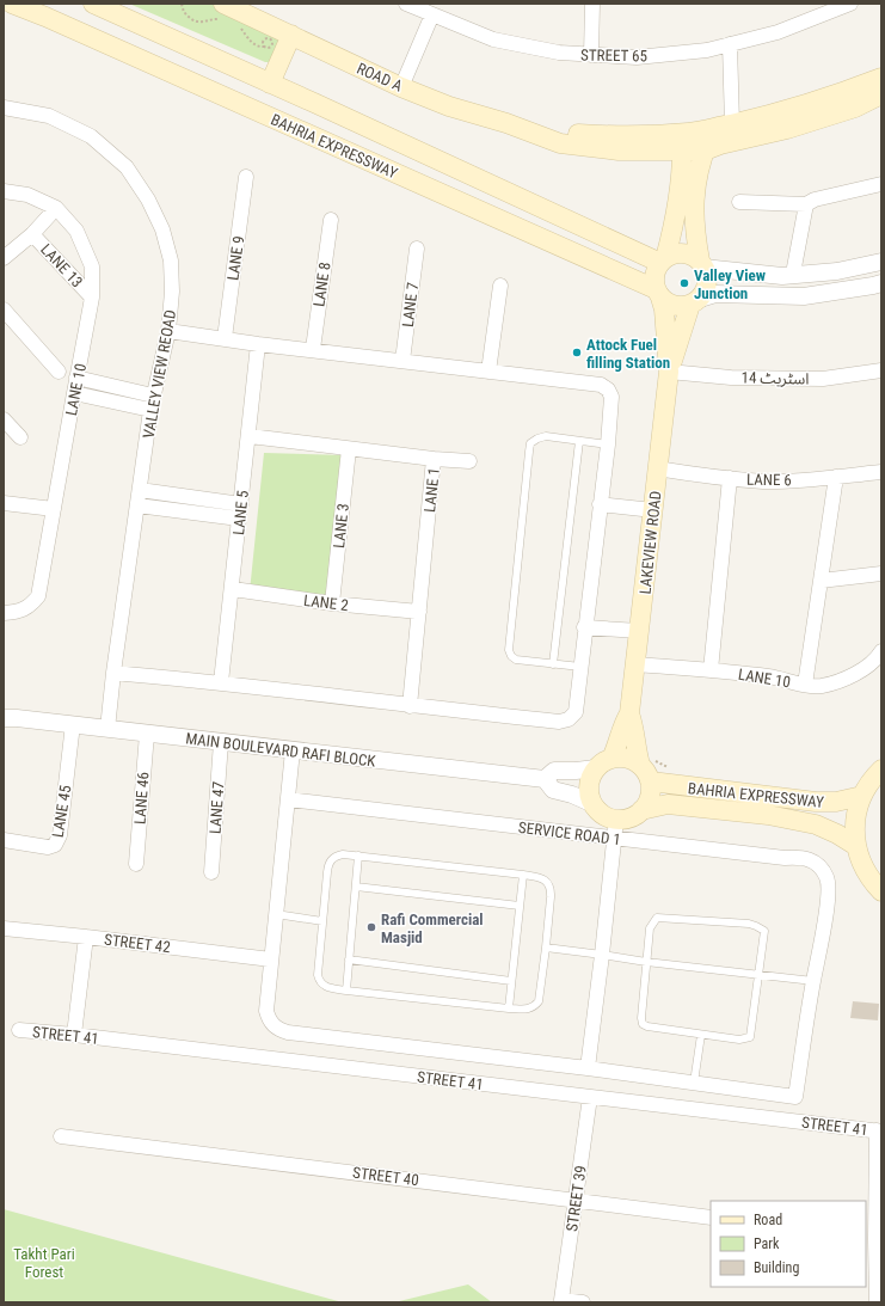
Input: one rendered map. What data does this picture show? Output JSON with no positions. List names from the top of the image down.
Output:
{
  "streets": {
    "main road": ["ROAD A", "BAHRIA EXPRESSWAY", "LAKEVIEW ROAD"],
    "street": [
      "STREET 65",
      "LANE 9",
      "LANE 13",
      "LANE 8",
      "LANE 7",
      "VALLEY VIEW REOAD",
      "اسٹریٹ 14",
      "LANE 10",
      "LANE 6",
      "LANE 1",
      "LANE 5",
      "LANE 3",
      "LANE 2",
      "MAIN BOULEVARD RAFI BLOCK",
      "LANE 46",
      "LANE 47",
      "LANE 45",
      "SERVICE ROAD 1",
      "STREET 42",
      "STREET 41",
      "STREET 40",
      "STREET 39"
    ]
  },
  "crossings": [
    ["LANE 13", "LANE 10"],
    ["VALLEY VIEW REOAD", "MAIN BOULEVARD RAFI BLOCK"],
    ["اسٹریٹ 14", "LAKEVIEW ROAD"],
    ["LANE 10", "LAKEVIEW ROAD"],
    ["LANE 6", "LAKEVIEW ROAD"],
    ["LANE 1", "LANE 5"],
    ["LANE 1", "LANE 3"],
    ["LANE 1", "LANE 2"],
    ["LANE 5", "LANE 2"],
    ["LANE 3", "LANE 2"],
    ["MAIN BOULEVARD RAFI BLOCK", "LANE 46"],
    ["MAIN BOULEVARD RAFI BLOCK", "LANE 47"],
    ["MAIN BOULEVARD RAFI BLOCK", "LANE 45"],
    ["STREET 41", "STREET 39"],
    ["STREET 40", "STREET 39"]
  ],
  "parks": ["Takht Pari Forest"],
  "places": ["Valley View Junction", "Attock Fuel filling Station", "Rafi Commercial Masjid"],
  "legend": ["Road", "Park", "Building"]
}
